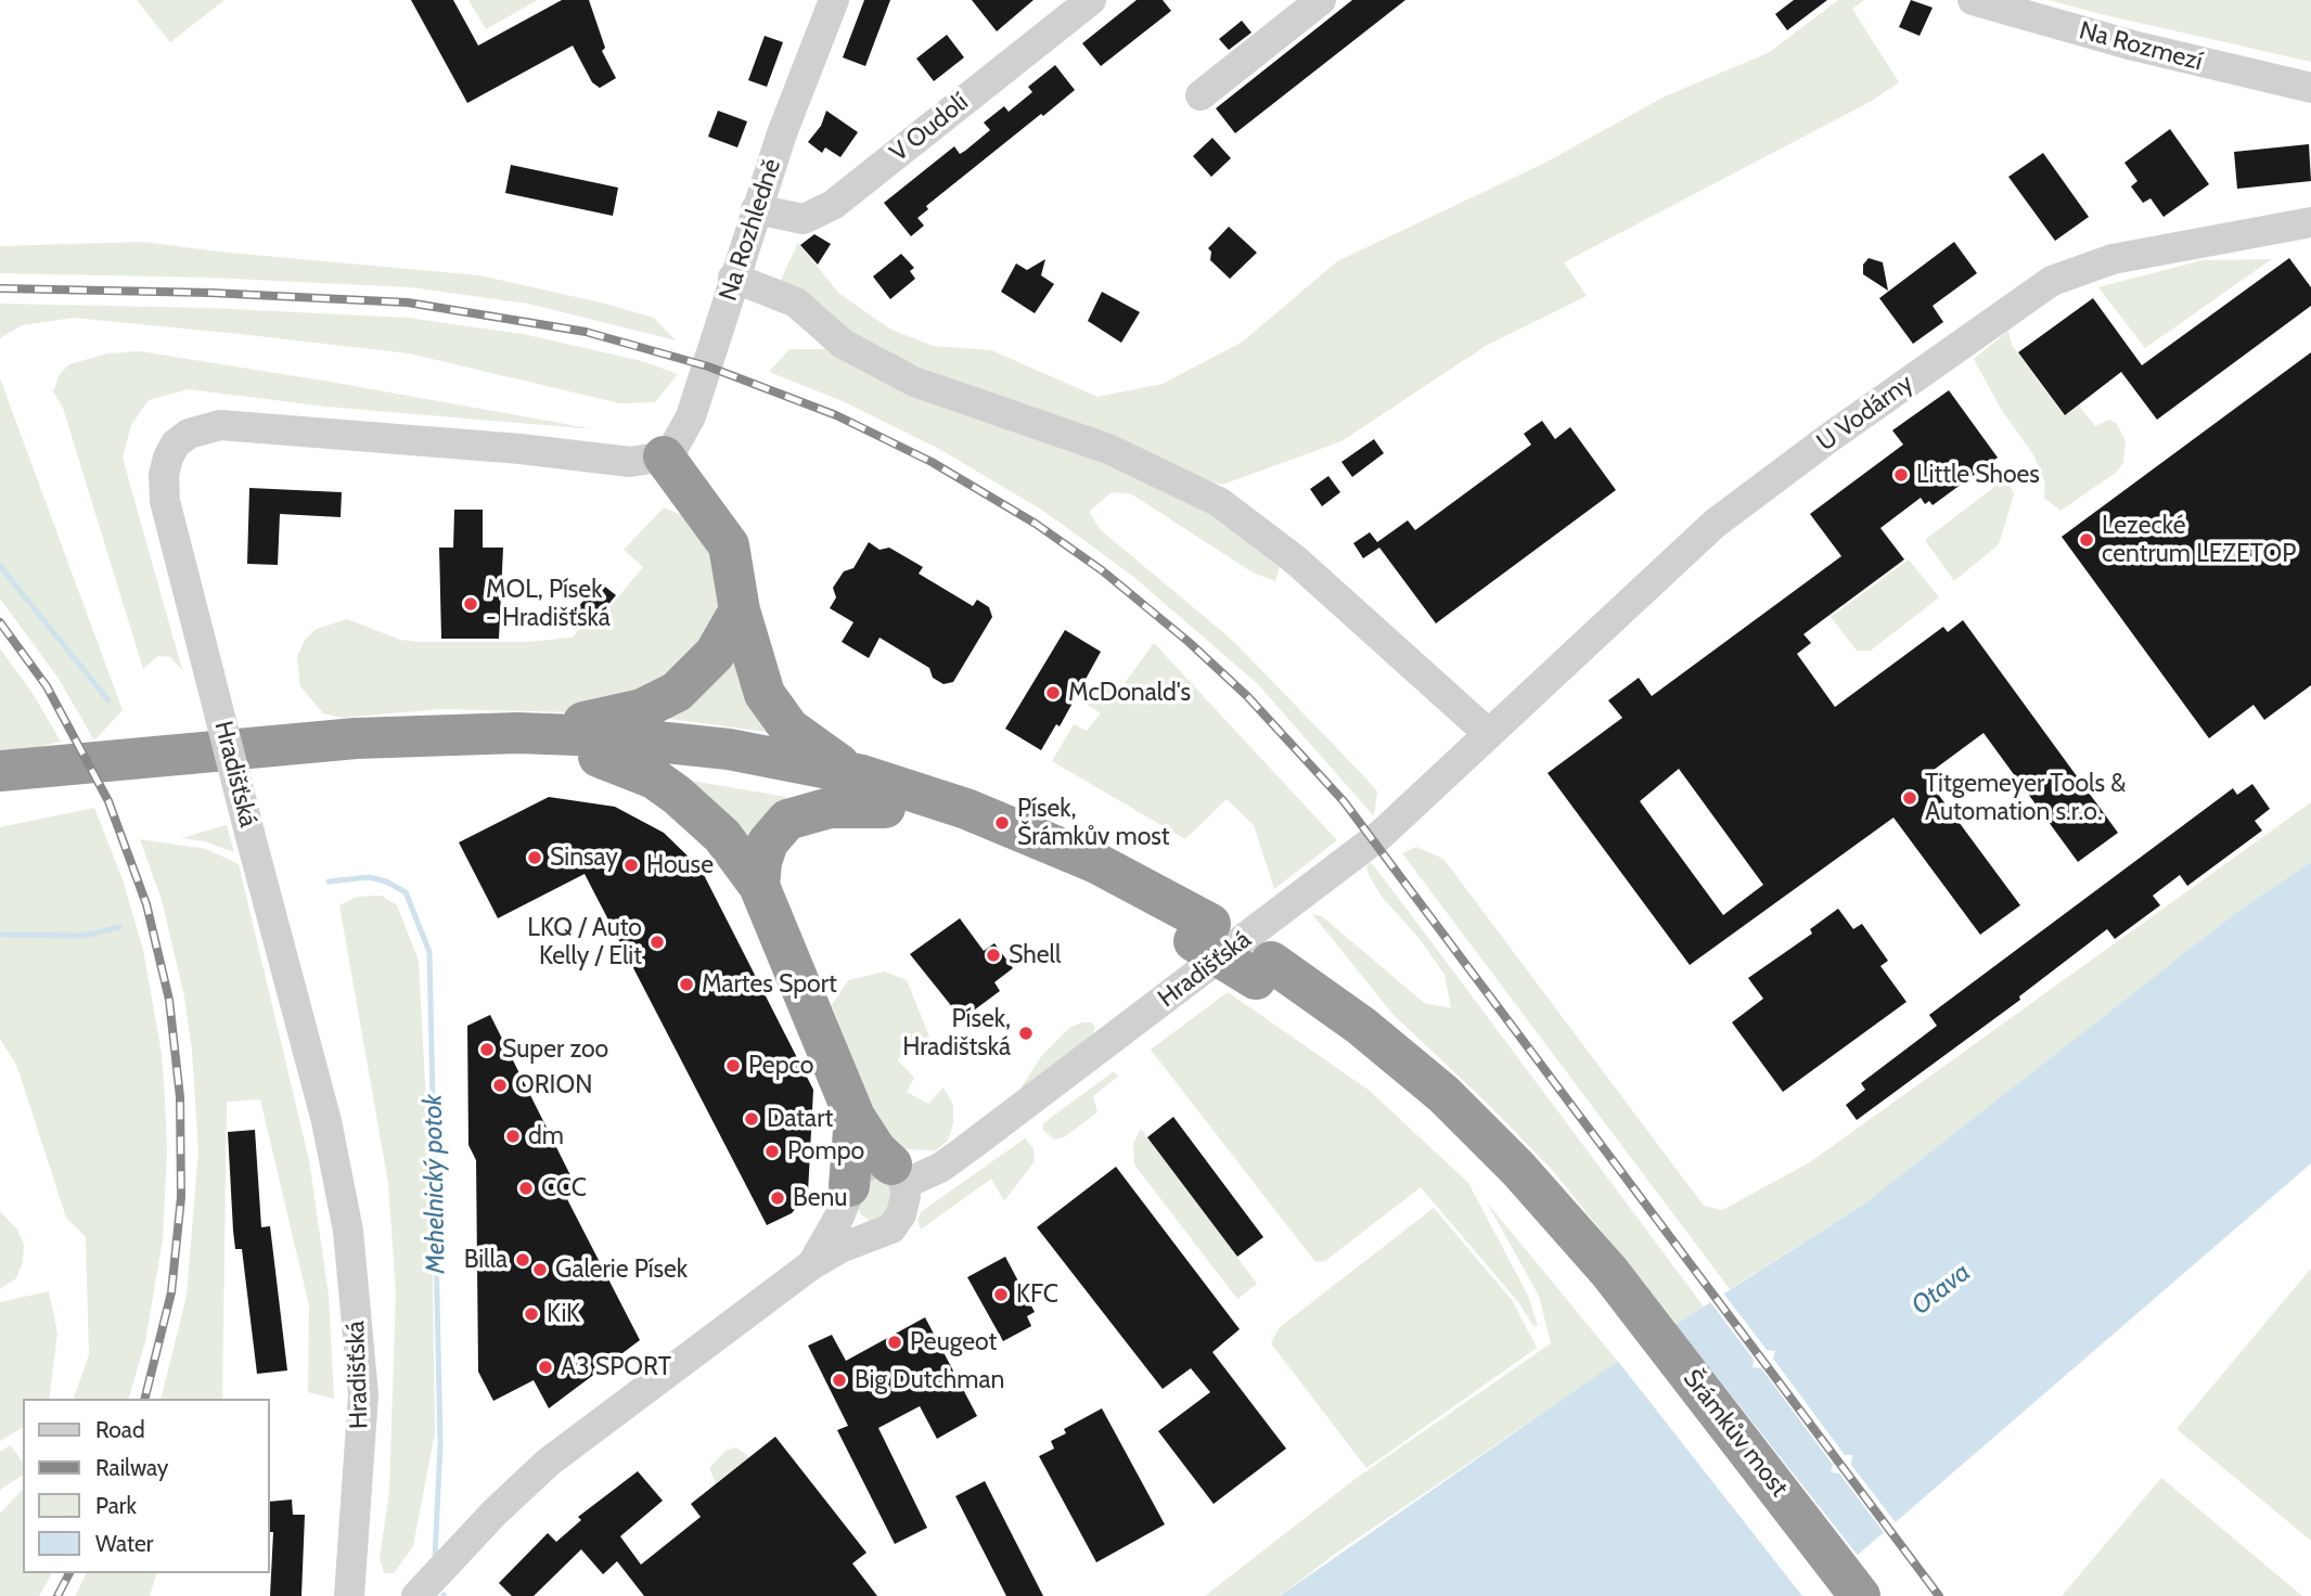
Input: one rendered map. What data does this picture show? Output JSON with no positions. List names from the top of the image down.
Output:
{
  "streets": {
    "highway": ["Šrámkův most"],
    "street": [
      "Na Rozmezí",
      "V Oudolí",
      "Na Rozhledně",
      "U Vodárny",
      "Hradišťská"
    ]
  },
  "crossings": [
    ["V Oudolí", "Na Rozhledně"],
    ["Na Rozhledně", "Hradišťská"],
    ["U Vodárny", "Hradišťská"]
  ],
  "water": ["Mehelnický potok", "Otava"],
  "places": [
    "Little Shoes",
    "Lezecké centrum LEZETOP",
    "MOL, Písek - Hradišťská",
    "McDonald's",
    "Titgemeyer Tools & Automation s.r.o.",
    "Písek, Šrámkův most",
    "Sinsay",
    "House",
    "LKQ / Auto Kelly / Elit",
    "Shell",
    "Martes Sport",
    "Písek, Hradištská",
    "Super zoo",
    "Pepco",
    "ORION",
    "Datart",
    "dm",
    "Pompo",
    "CCC",
    "Benu",
    "Billa",
    "Galerie Písek",
    "KFC",
    "KiK",
    "Peugeot",
    "A3 SPORT",
    "Big Dutchman"
  ],
  "legend": [
    "Road",
    "Railway",
    "Park",
    "Water"
  ]
}
